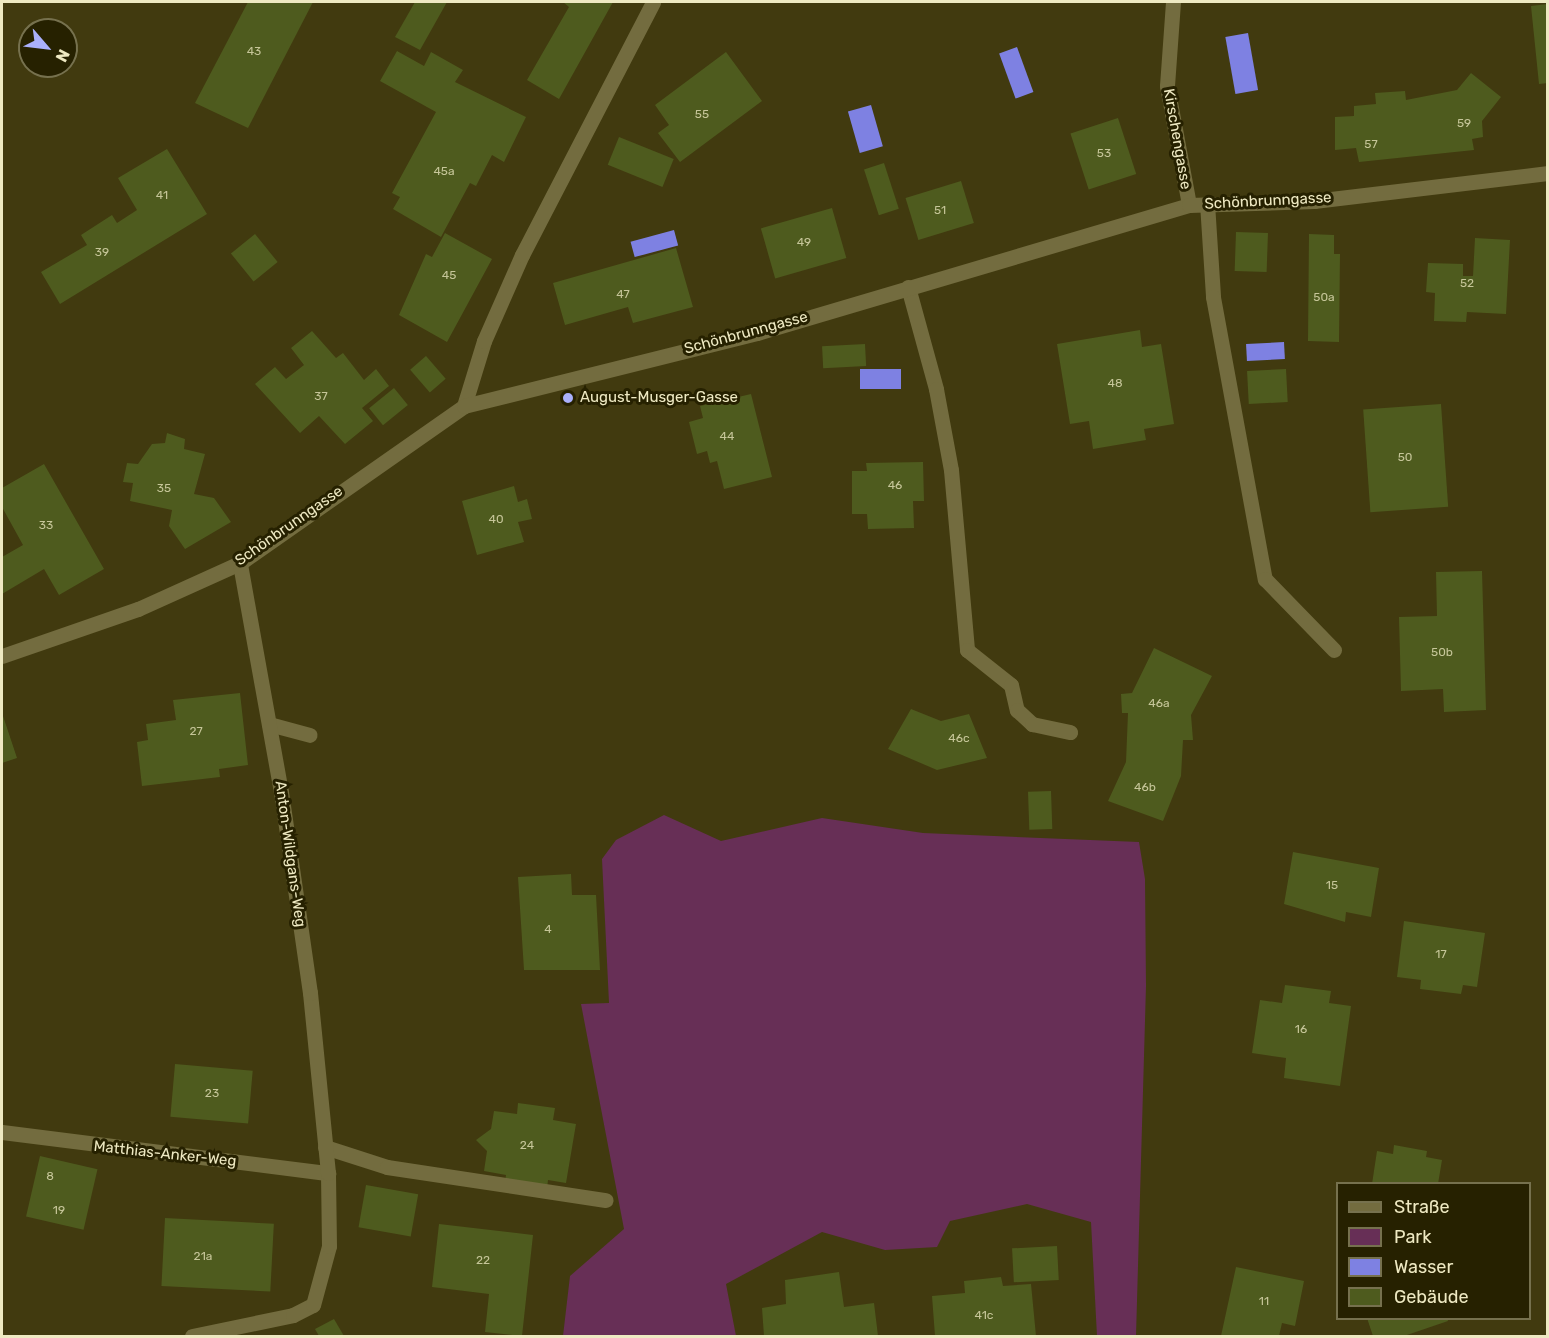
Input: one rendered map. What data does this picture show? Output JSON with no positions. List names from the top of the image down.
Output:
{
  "streets": {
    "street": [
      "Kirschengasse",
      "Schönbrunngasse",
      "Anton-Wildgans-Weg",
      "Matthias-Anker-Weg"
    ]
  },
  "crossings": [
    ["Kirschengasse", "Schönbrunngasse"],
    ["Schönbrunngasse", "Anton-Wildgans-Weg"],
    ["Anton-Wildgans-Weg", "Matthias-Anker-Weg"]
  ],
  "places": ["August-Musger-Gasse"],
  "house_numbers": [
    "43",
    "55",
    "59",
    "57",
    "53",
    "45a",
    "41",
    "51",
    "49",
    "39",
    "45",
    "52",
    "47",
    "50a",
    "48",
    "37",
    "44",
    "50",
    "46",
    "35",
    "40",
    "33",
    "50b",
    "46a",
    "27",
    "46c",
    "46b",
    "15",
    "4",
    "17",
    "16",
    "23",
    "24",
    "8",
    "19",
    "21a",
    "22",
    "11",
    "41c"
  ],
  "legend": [
    "Straße",
    "Park",
    "Wasser",
    "Gebäude"
  ],
  "north": "bottom right"
}
